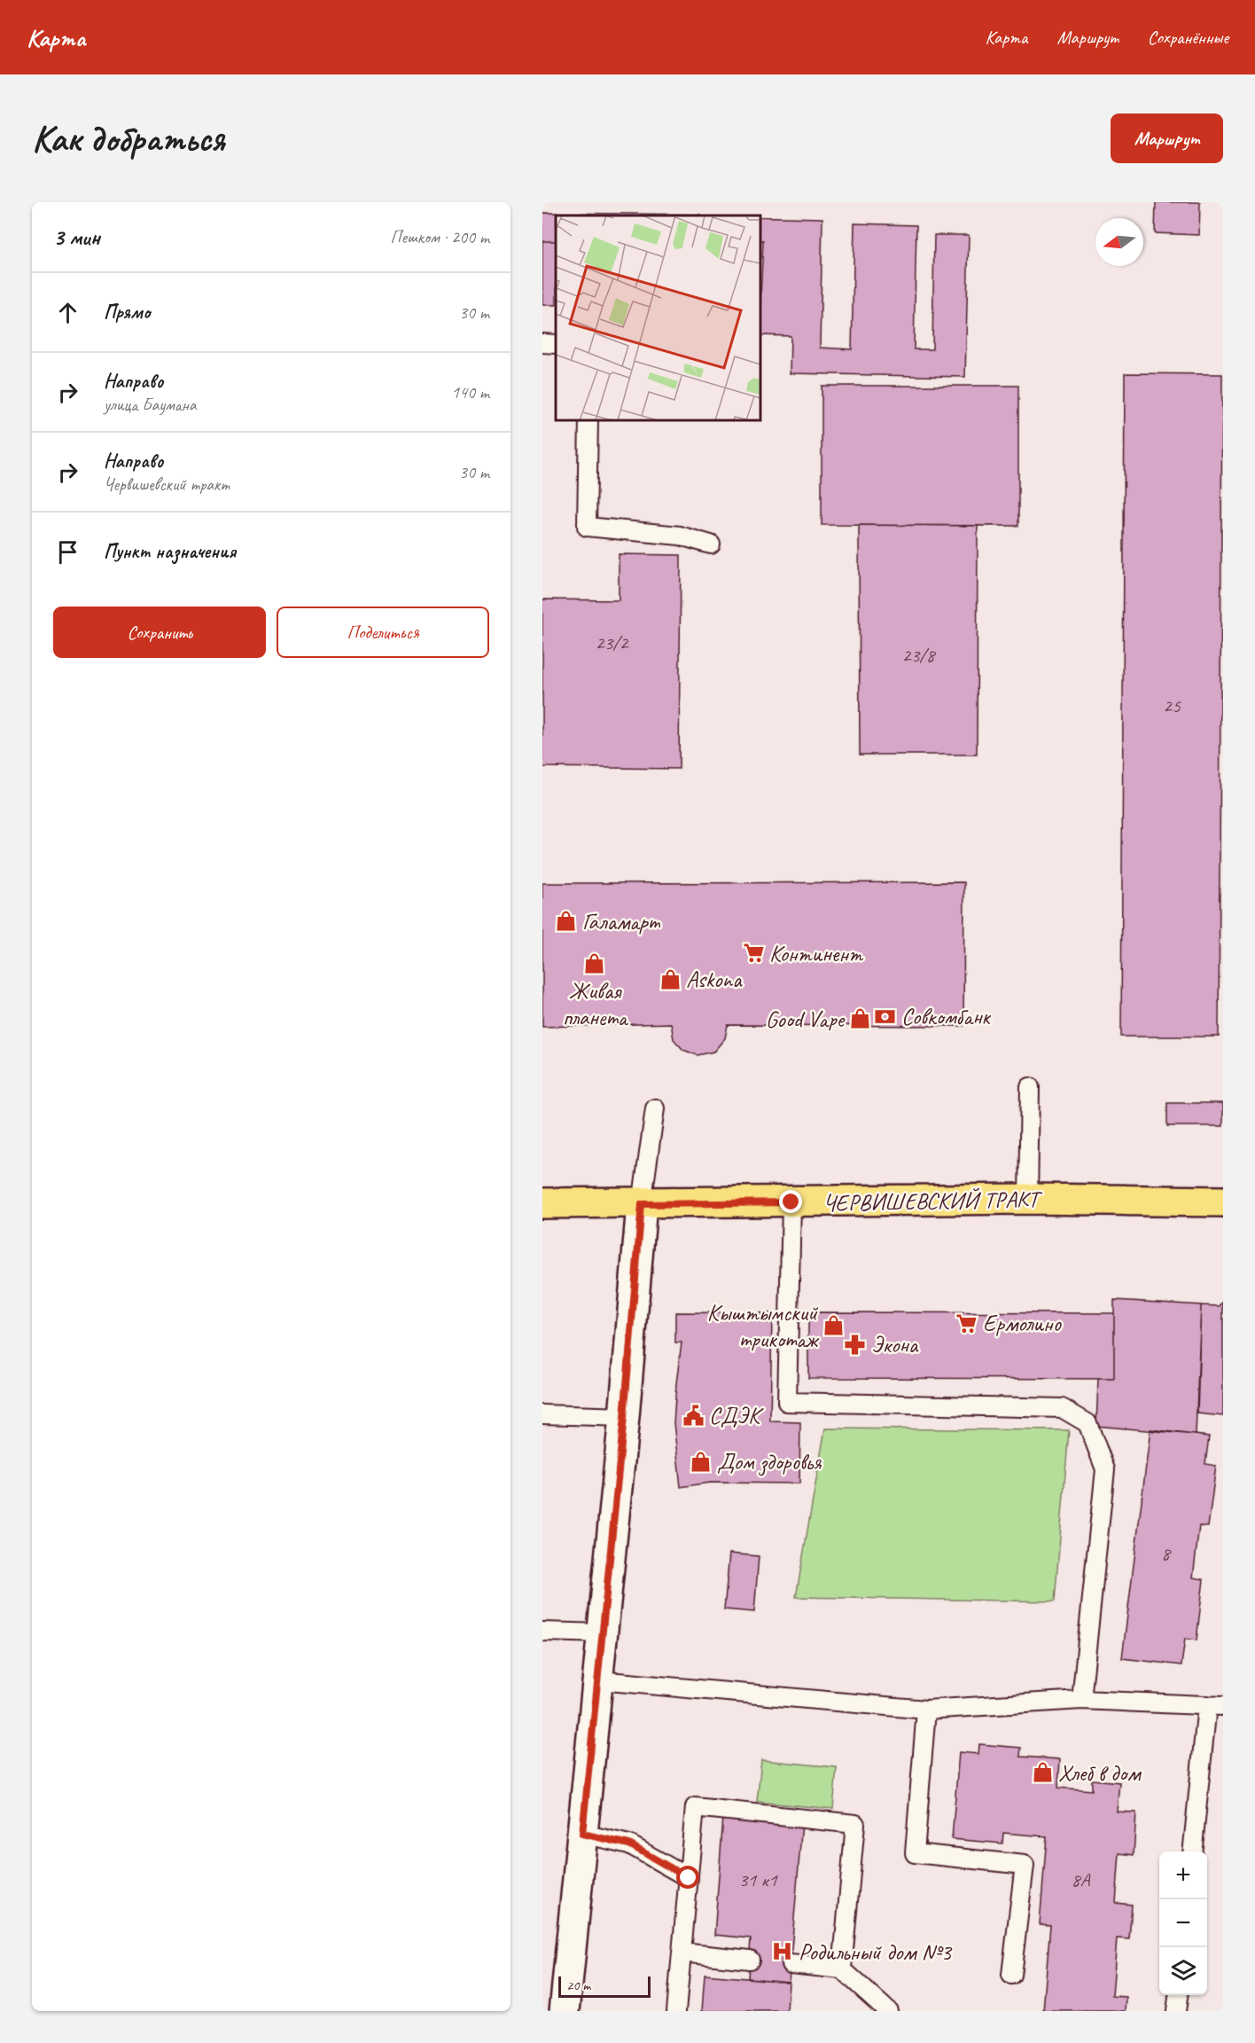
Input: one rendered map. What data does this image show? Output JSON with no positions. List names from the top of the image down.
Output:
{
  "streets": {
    "main road": ["ЧЕРВИШЕВСКИЙ ТРАКТ"]
  },
  "places": {
    "shop": [
      "Галамарт",
      "Живая планета",
      "Askona",
      "Good Vape",
      "Кыштымский трикотаж",
      "Дом здоровья",
      "Хлеб в дом"
    ],
    "supermarket": ["Континент", "Ермолино"],
    "bank": ["Совкомбанк"],
    "pharmacy": ["Экона"],
    "public building": ["СДЭК"],
    "hospital": ["Родильный дом №3"]
  },
  "house_numbers": [
    "23/2",
    "23/8",
    "25",
    "8",
    "31 к1",
    "8А"
  ],
  "scale_bar": "20 m",
  "north": "left",
  "page": {
    "header": "Карта",
    "nav": ["Карта", "Маршрут", "Сохранённые"],
    "buttons": [
      "Маршрут",
      ["Сохранить", "Поделиться"]
    ],
    "title": "Как добраться",
    "heading": ["3 мин", "Пешком · 200 m"],
    "list": [
      ["Прямо", "30 m"],
      ["Направо", "улица Баумана", "140 m"],
      ["Направо", "Червишевский тракт", "30 m"],
      "Пункт назначения"
    ],
    "map_buttons": ["+", "−"],
    "scale": "20 m"
  }
}
